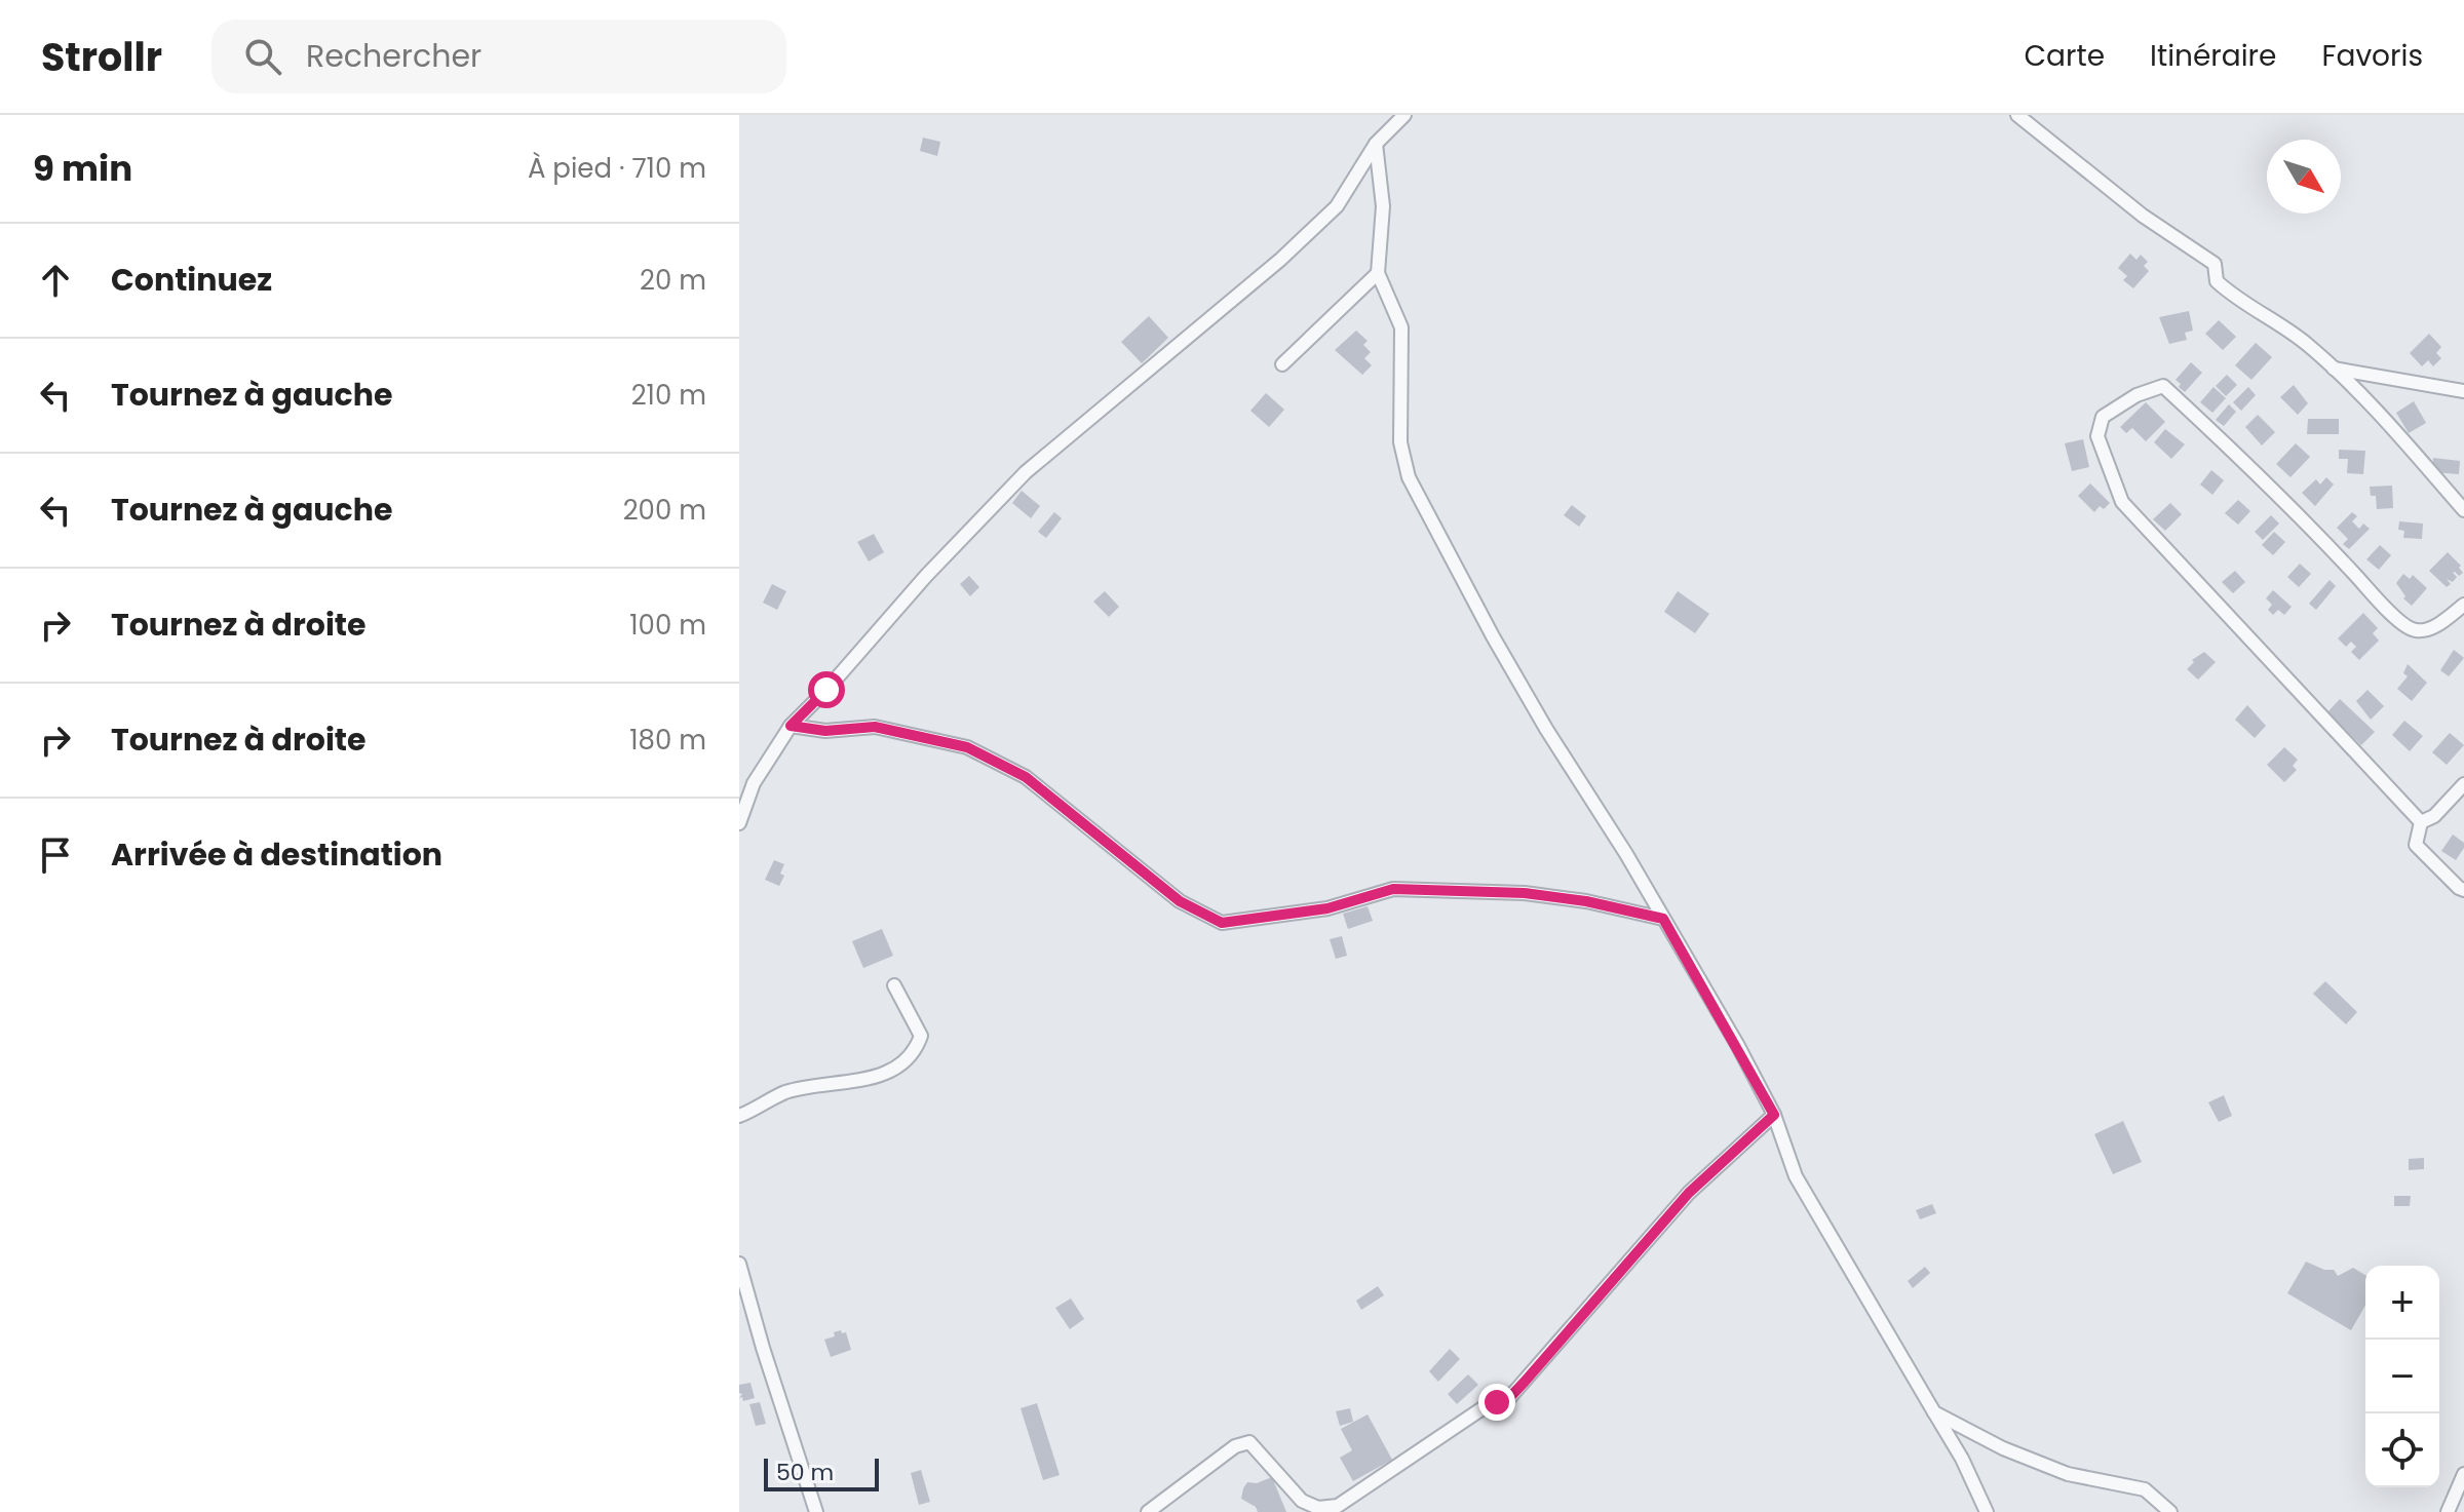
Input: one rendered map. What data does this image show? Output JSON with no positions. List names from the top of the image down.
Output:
{
  "scale_bar": "50 m",
  "north": "bottom right",
  "page": {
    "header": "Strollr",
    "search": "Rechercher",
    "nav": ["Carte", "Itinéraire", "Favoris"],
    "heading": ["9 min", "À pied · 710 m"],
    "list": [
      ["Continuez", "20 m"],
      ["Tournez à gauche", "210 m"],
      ["Tournez à gauche", "200 m"],
      ["Tournez à droite", "100 m"],
      ["Tournez à droite", "180 m"],
      "Arrivée à destination"
    ],
    "map_buttons": ["+", "−"],
    "scale": "50 m"
  }
}
